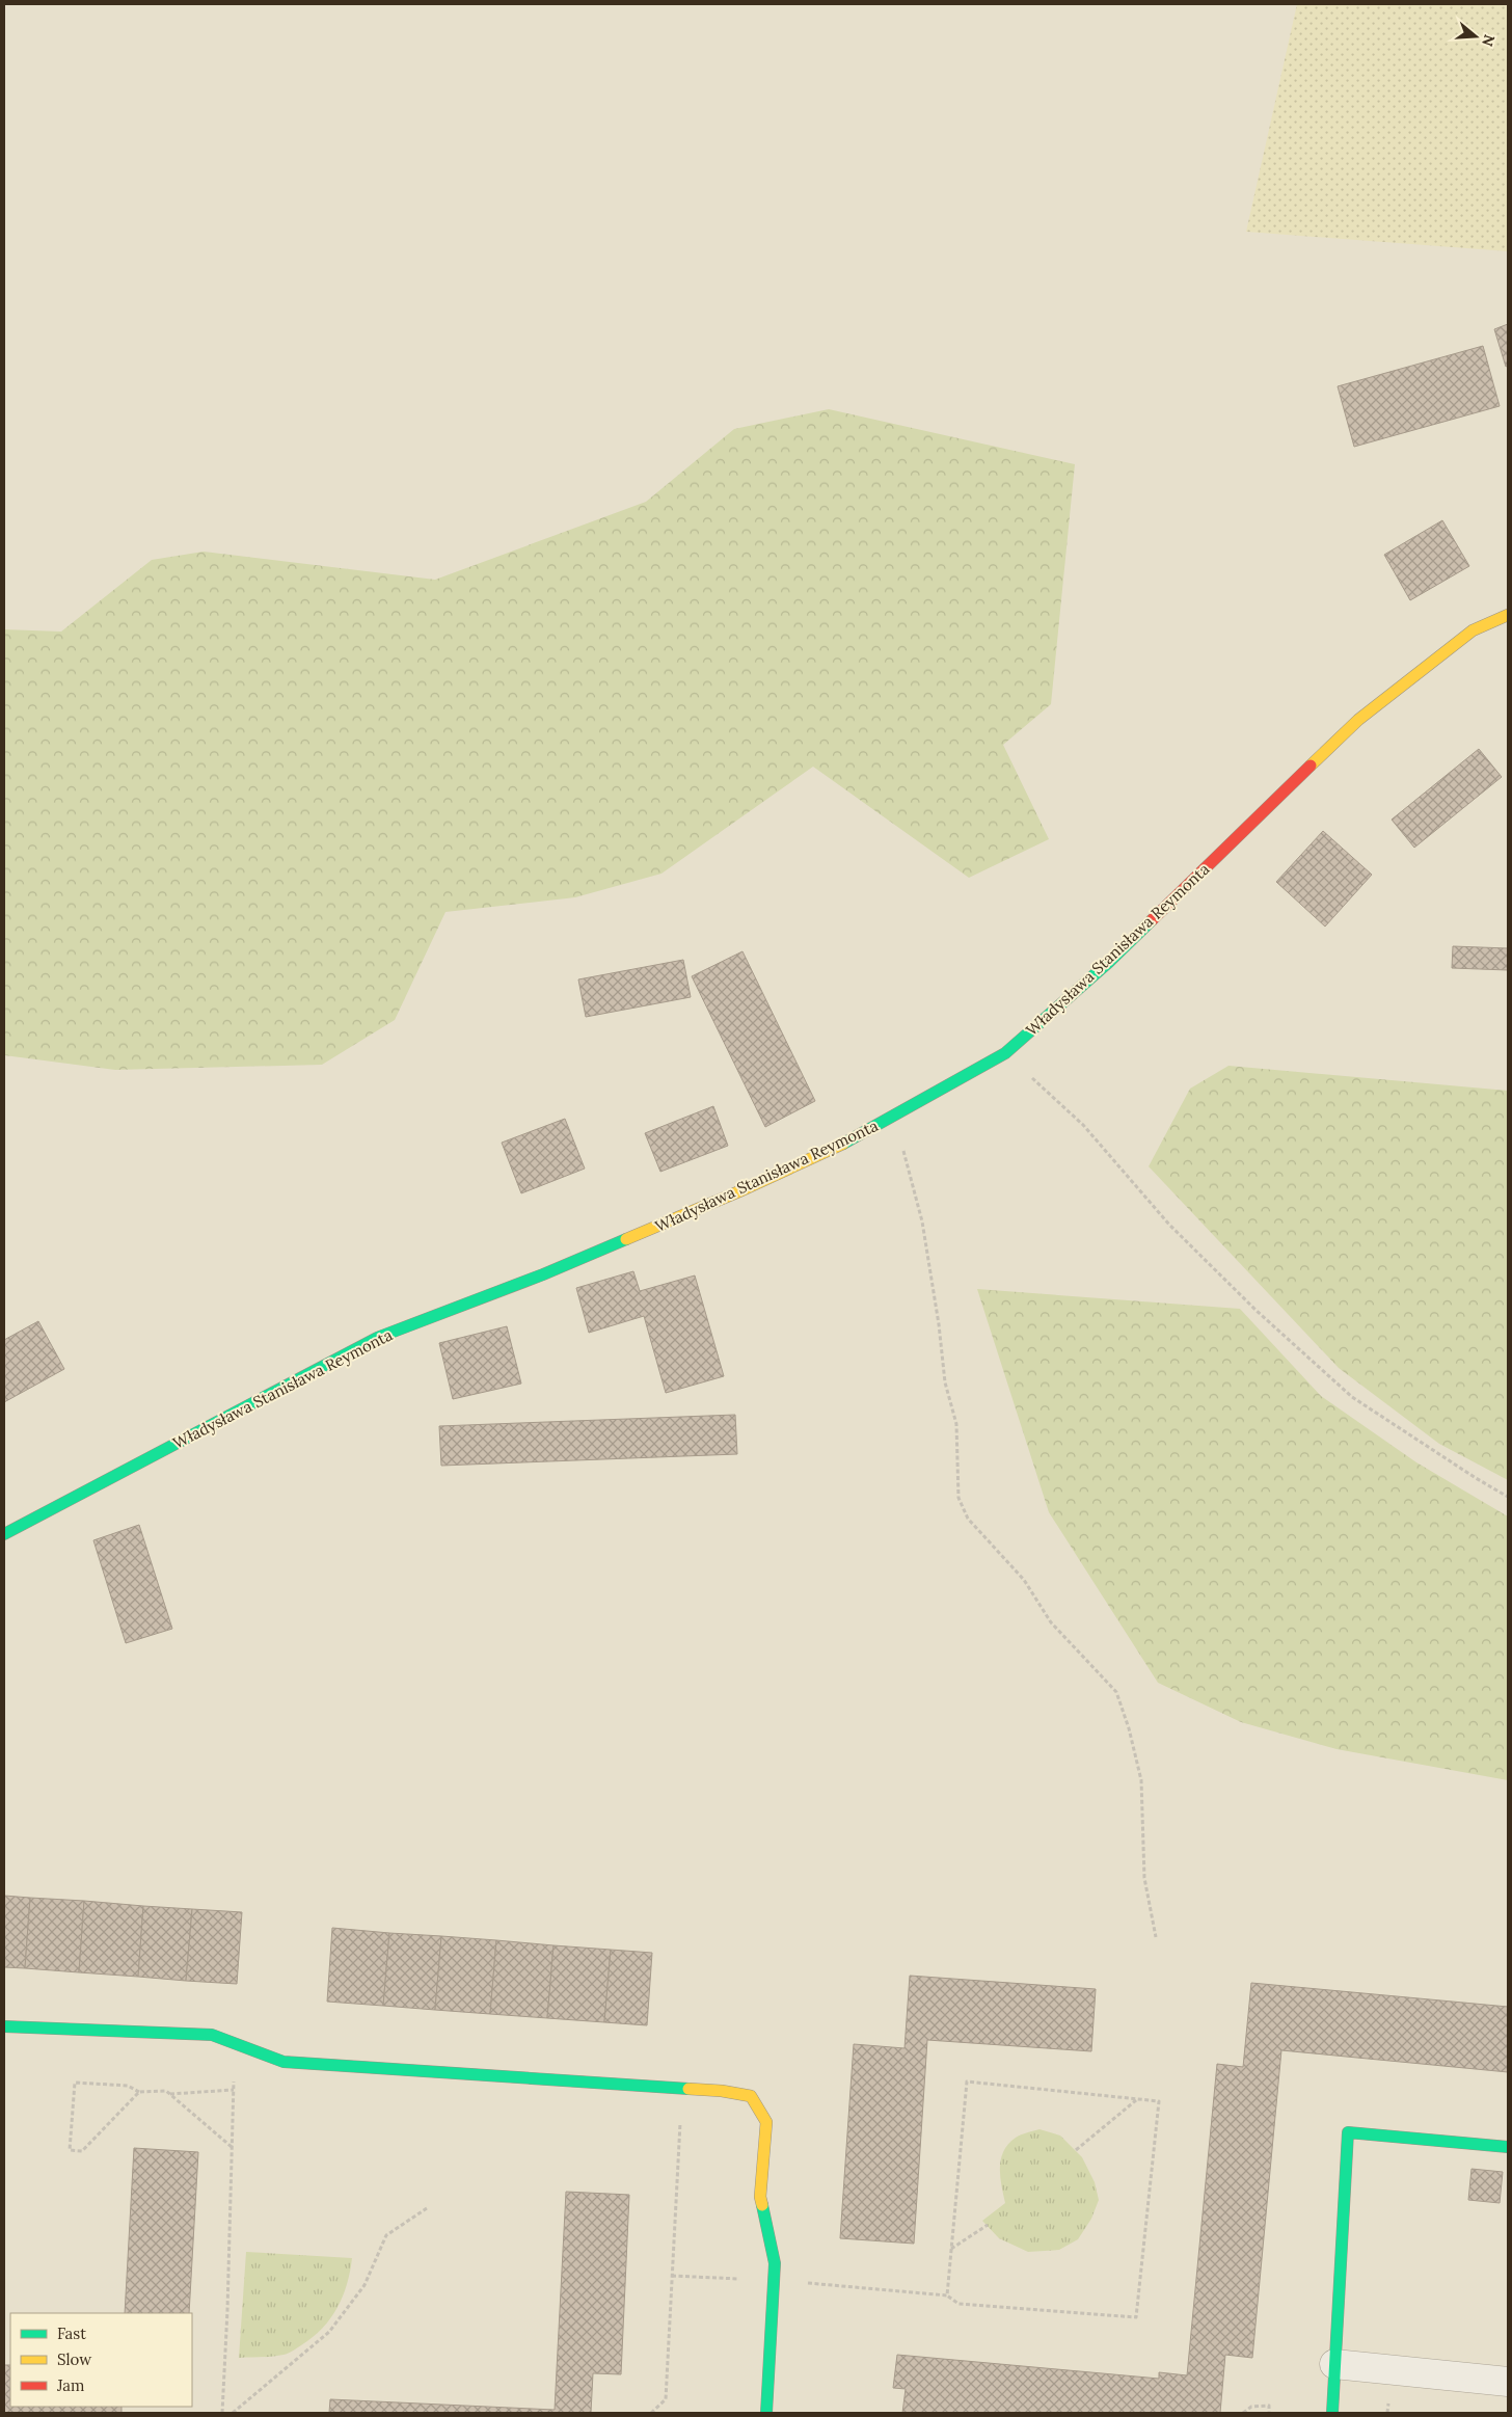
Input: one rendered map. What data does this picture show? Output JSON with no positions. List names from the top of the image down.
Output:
{
  "streets": {
    "street": ["Władysława Stanisława Reymonta"]
  },
  "legend": ["Fast", "Slow", "Jam"],
  "north": "right"
}
